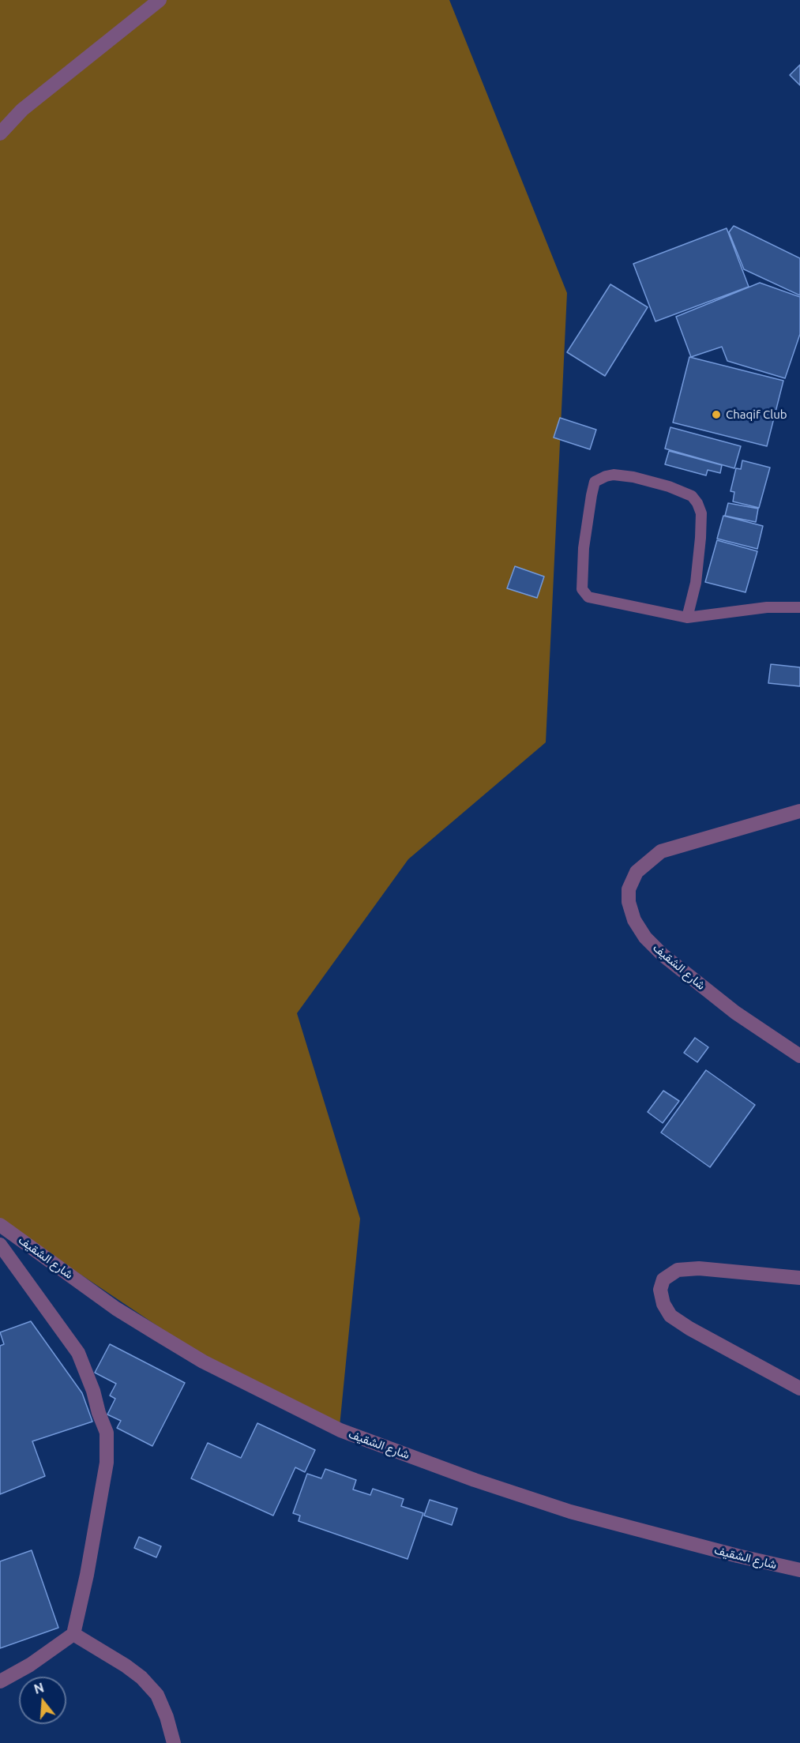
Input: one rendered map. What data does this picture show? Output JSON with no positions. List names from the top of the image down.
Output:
{
  "streets": {
    "street": ["شارع الشقيف"]
  },
  "places": ["Chaqif Club"],
  "north": "top"
}
